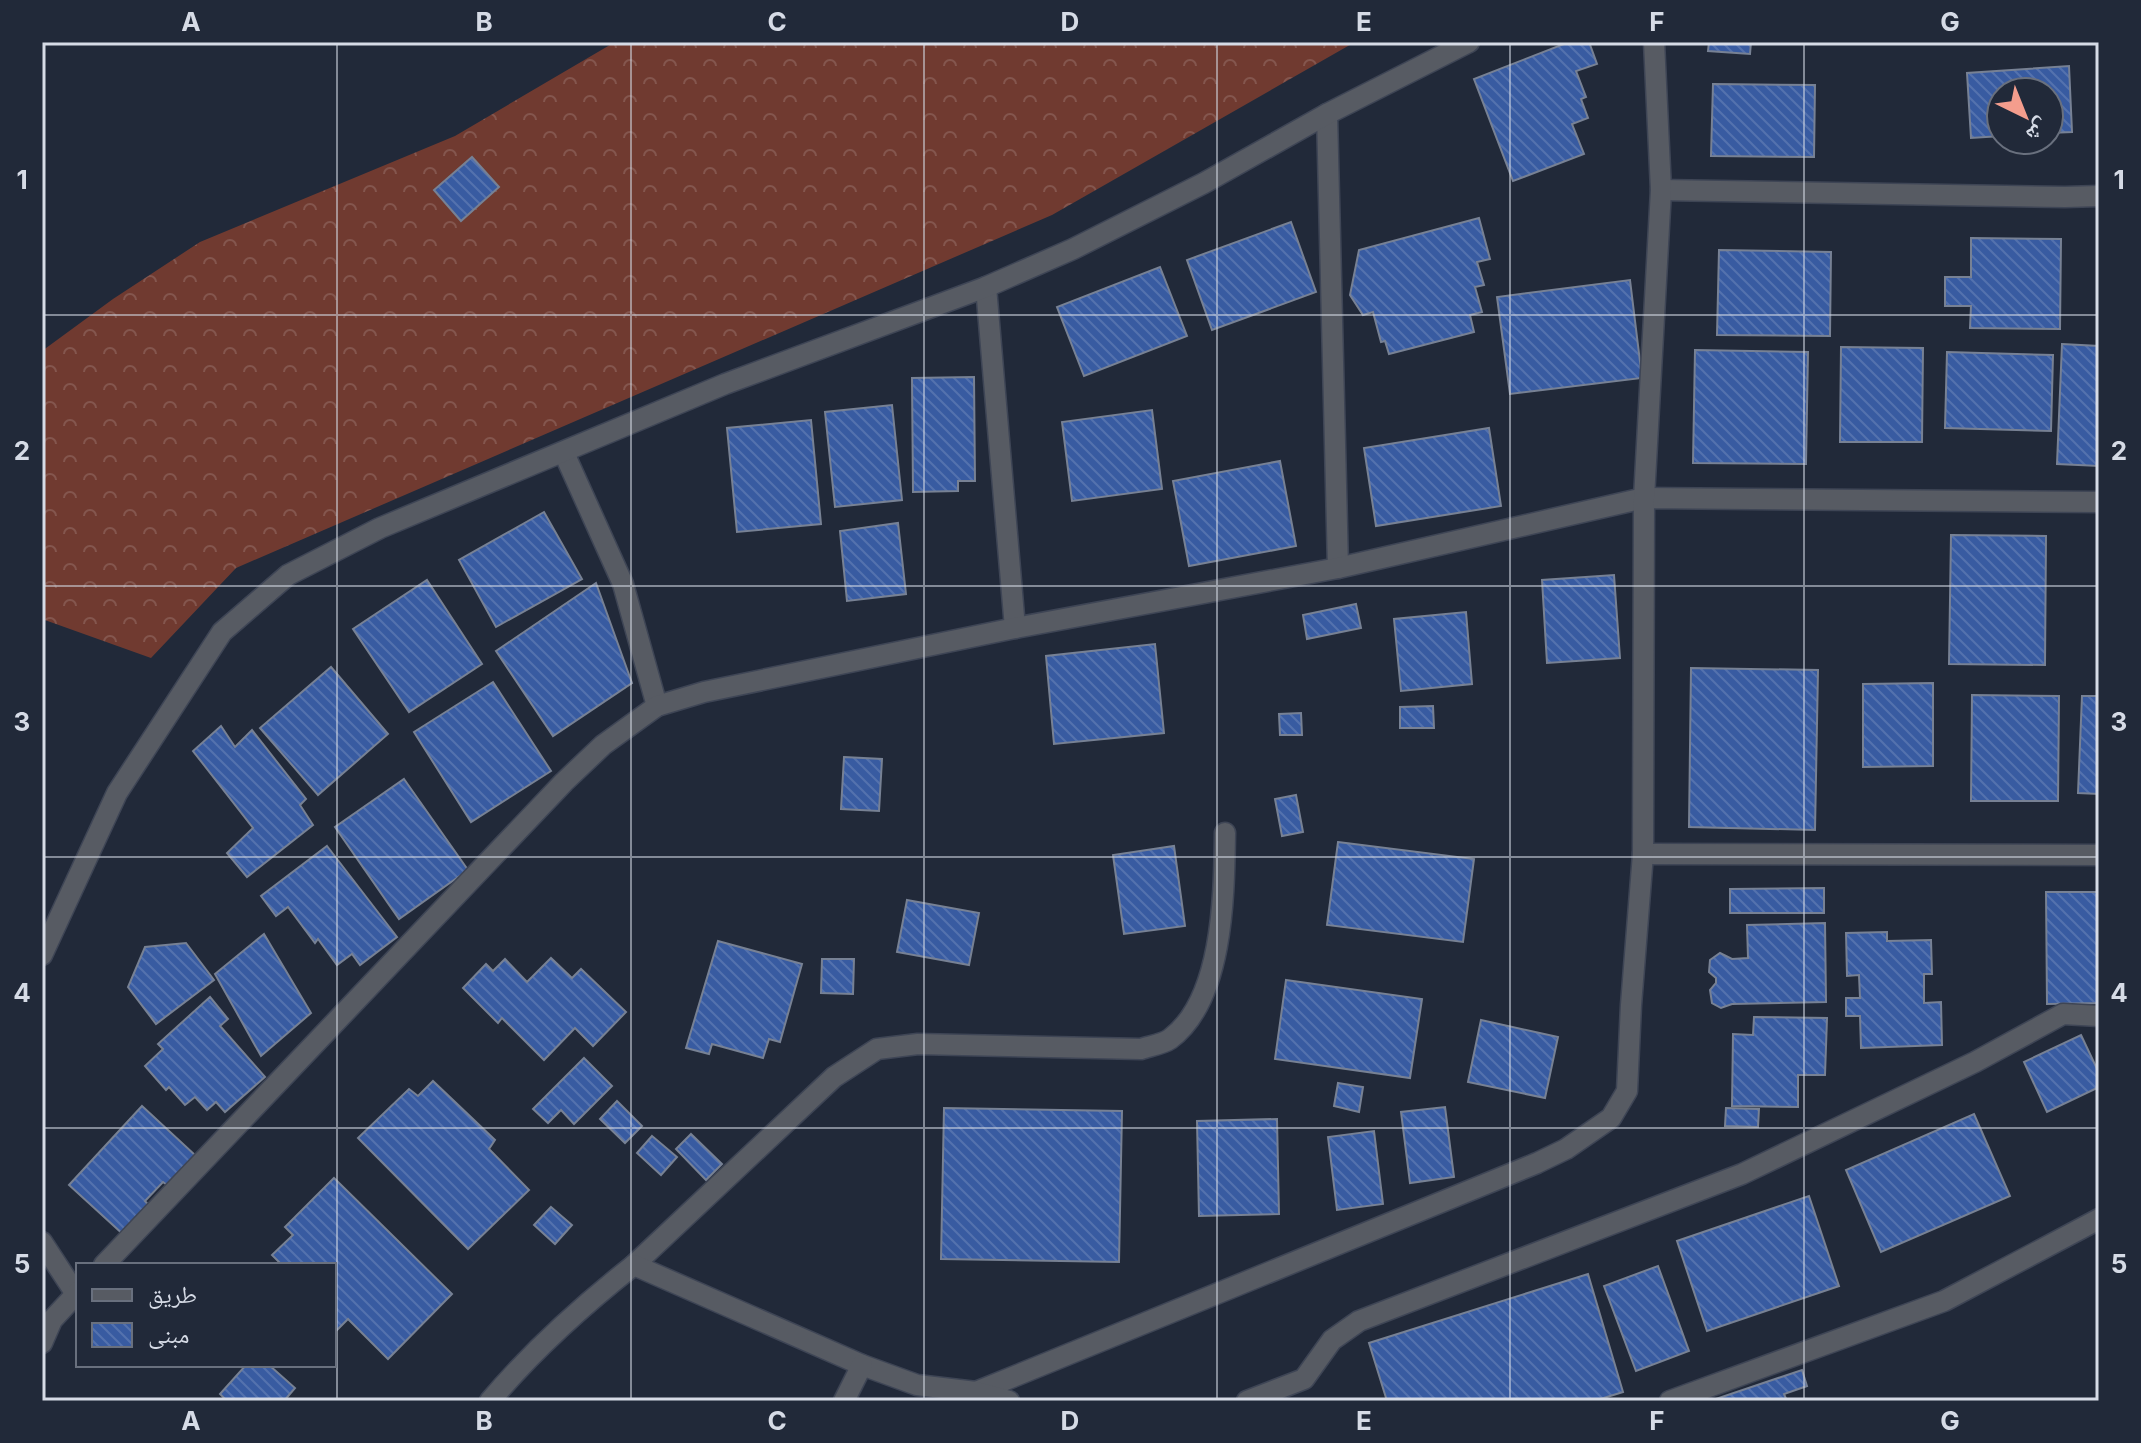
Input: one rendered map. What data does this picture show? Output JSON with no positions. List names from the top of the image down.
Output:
{
  "legend": ["طريق", "مبنى"],
  "north": "bottom right",
  "grid": {
    "columns": [
      "A",
      "B",
      "C",
      "D",
      "E",
      "F",
      "G"
    ],
    "rows": [
      "1",
      "2",
      "3",
      "4",
      "5"
    ]
  }
}
